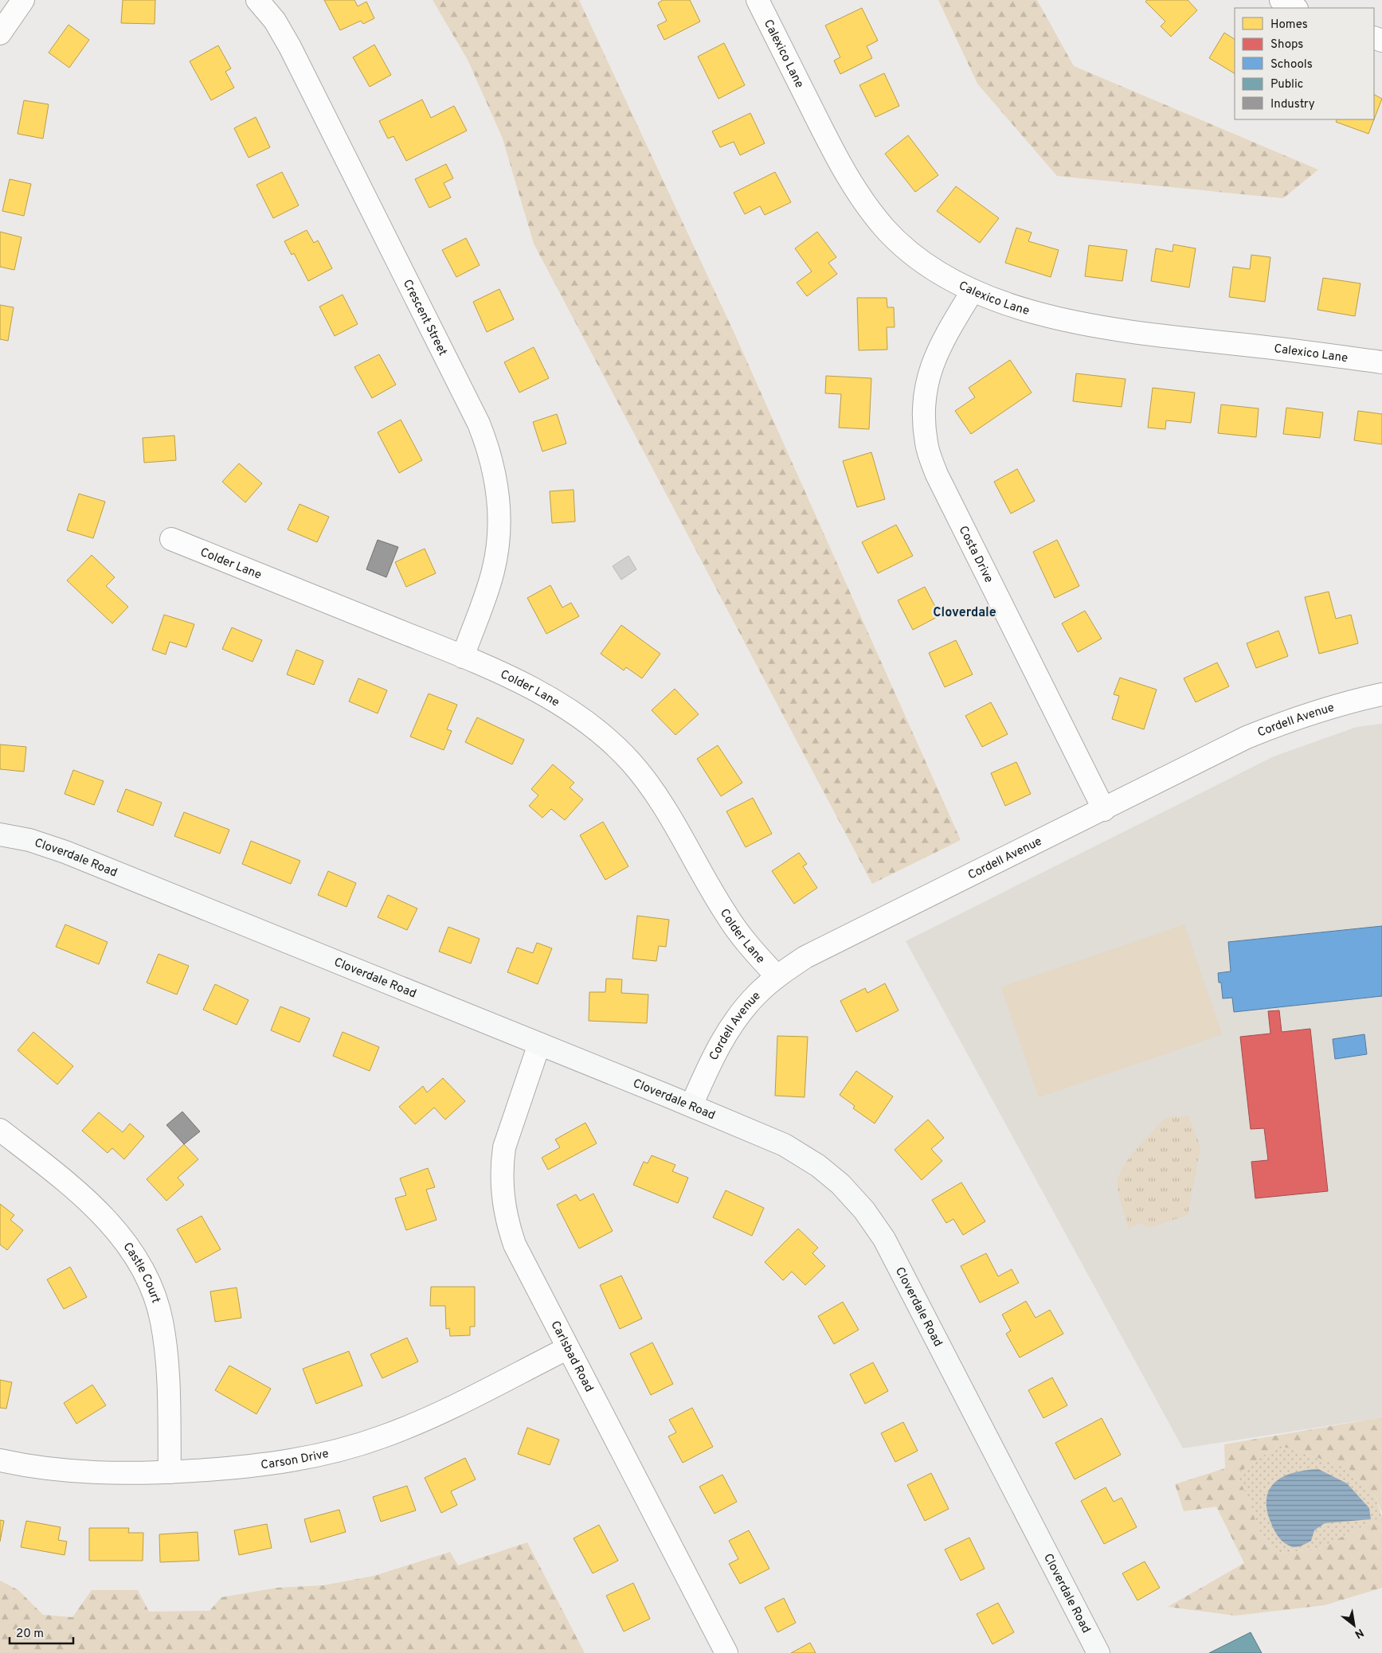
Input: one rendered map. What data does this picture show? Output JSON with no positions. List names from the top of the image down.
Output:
{
  "streets": {
    "street": [
      "Calexico Lane",
      "Crescent Street",
      "Costa Drive",
      "Colder Lane",
      "Cordell Avenue",
      "Cloverdale Road",
      "Castle Court",
      "Carlsbad Road",
      "Carson Drive"
    ]
  },
  "crossings": [
    ["Calexico Lane", "Costa Drive"],
    ["Crescent Street", "Colder Lane"],
    ["Costa Drive", "Cordell Avenue"],
    ["Colder Lane", "Cordell Avenue"],
    ["Cordell Avenue", "Cloverdale Road"],
    ["Cloverdale Road", "Carlsbad Road"],
    ["Castle Court", "Carson Drive"],
    ["Carlsbad Road", "Carson Drive"]
  ],
  "districts": ["Cloverdale"],
  "legend": [
    "Homes",
    "Shops",
    "Schools",
    "Public",
    "Industry"
  ],
  "scale_bar": "20 m",
  "north": "bottom right"
}
